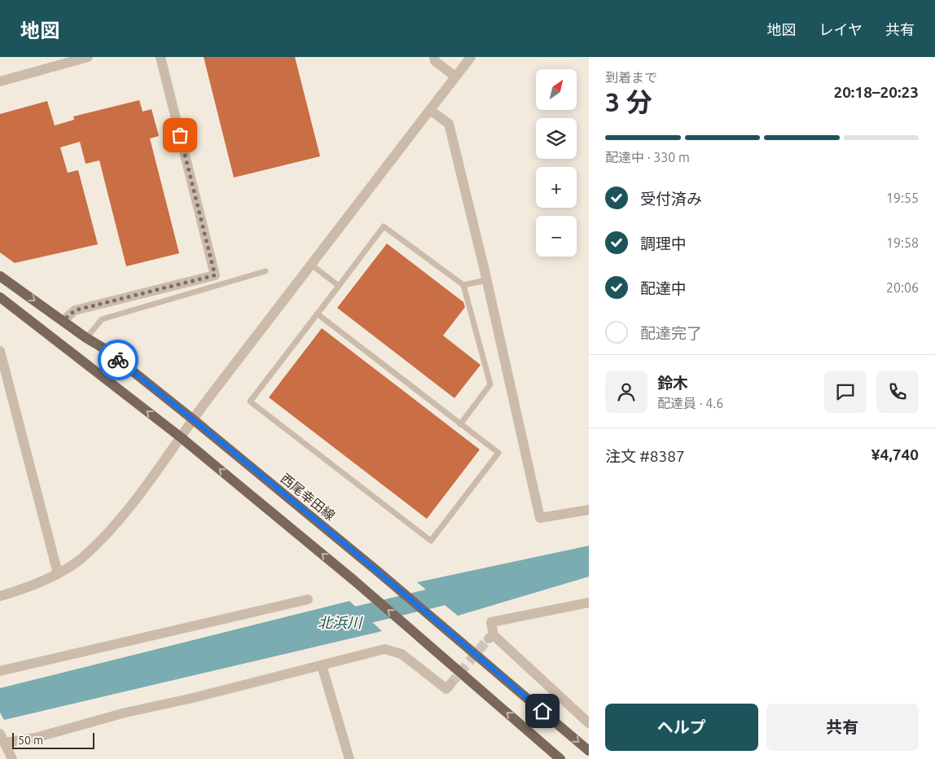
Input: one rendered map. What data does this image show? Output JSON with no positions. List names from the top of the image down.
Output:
{
  "streets": {
    "main road": ["西尾幸田線"]
  },
  "water": ["北浜川"],
  "scale_bar": "50 m",
  "north": "top right",
  "page": {
    "header": "地図",
    "nav": ["地図", "レイヤ", "共有"],
    "heading": ["3 分", "到着まで", "20:18–20:23"],
    "panel": [
      "鈴木",
      "配達員 · 4.6",
      "注文 #8387",
      "¥4,740"
    ],
    "map_buttons": ["+", "−"],
    "bar": "配達中 · 330 m",
    "list": [
      ["受付済み", "19:55"],
      ["調理中", "19:58"],
      ["配達中", "20:06"],
      "配達完了"
    ],
    "buttons": ["ヘルプ", "共有"],
    "scale": "50 m"
  }
}
